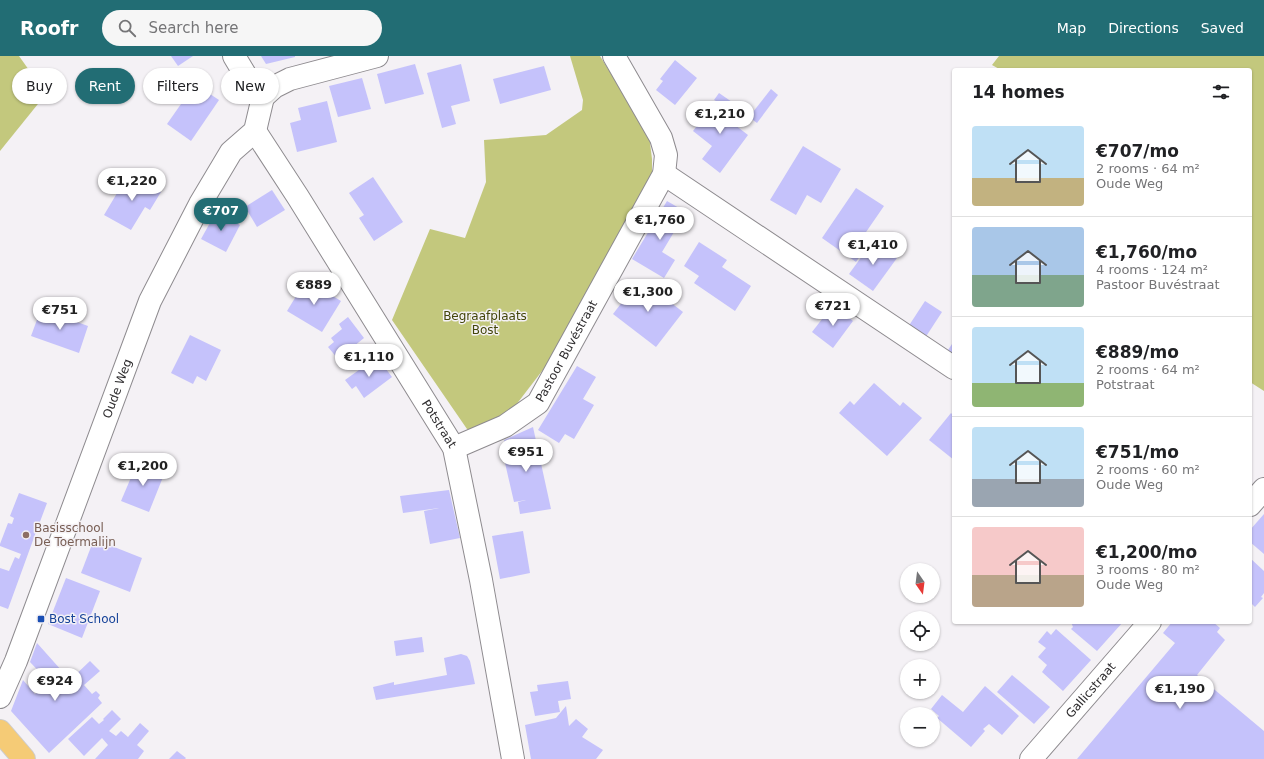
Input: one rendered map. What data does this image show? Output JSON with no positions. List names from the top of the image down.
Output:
{
  "streets": {
    "street": [
      "Pastoor Buvéstraat",
      "Oude Weg",
      "Potstraat",
      "Gallicstraat"
    ]
  },
  "crossings": [
    ["Pastoor Buvéstraat", "Potstraat"],
    ["Oude Weg", "Potstraat"]
  ],
  "parks": ["Begraafplaats Bost"],
  "places": {
    "other": ["Basisschool De Toermalijn"],
    "transit": ["Bost School"]
  },
  "north": "bottom",
  "page": {
    "header": "Roofr",
    "search": "Search here",
    "nav": ["Map", "Directions", "Saved"],
    "chip": [
      "Buy",
      "Rent",
      "Filters",
      "New"
    ],
    "heading": "14 homes",
    "price": [
      "€1,210",
      "€1,220",
      "€707",
      "€1,760",
      "€1,410",
      "€889",
      "€1,300",
      "€721",
      "€751",
      "€1,110",
      "€951",
      "€1,200",
      "€924",
      "€1,190"
    ],
    "list": [
      {
        "name": "€707/mo",
        "note": "2 rooms · 64 m² · Oude Weg"
      },
      {
        "name": "€1,760/mo",
        "note": "4 rooms · 124 m² · Pastoor Buvéstraat"
      },
      {
        "name": "€889/mo",
        "note": "2 rooms · 64 m² · Potstraat"
      },
      {
        "name": "€751/mo",
        "note": "2 rooms · 60 m² · Oude Weg"
      },
      {
        "name": "€1,200/mo",
        "note": "3 rooms · 80 m² · Oude Weg"
      }
    ],
    "map_buttons": ["+", "−"]
  }
}
